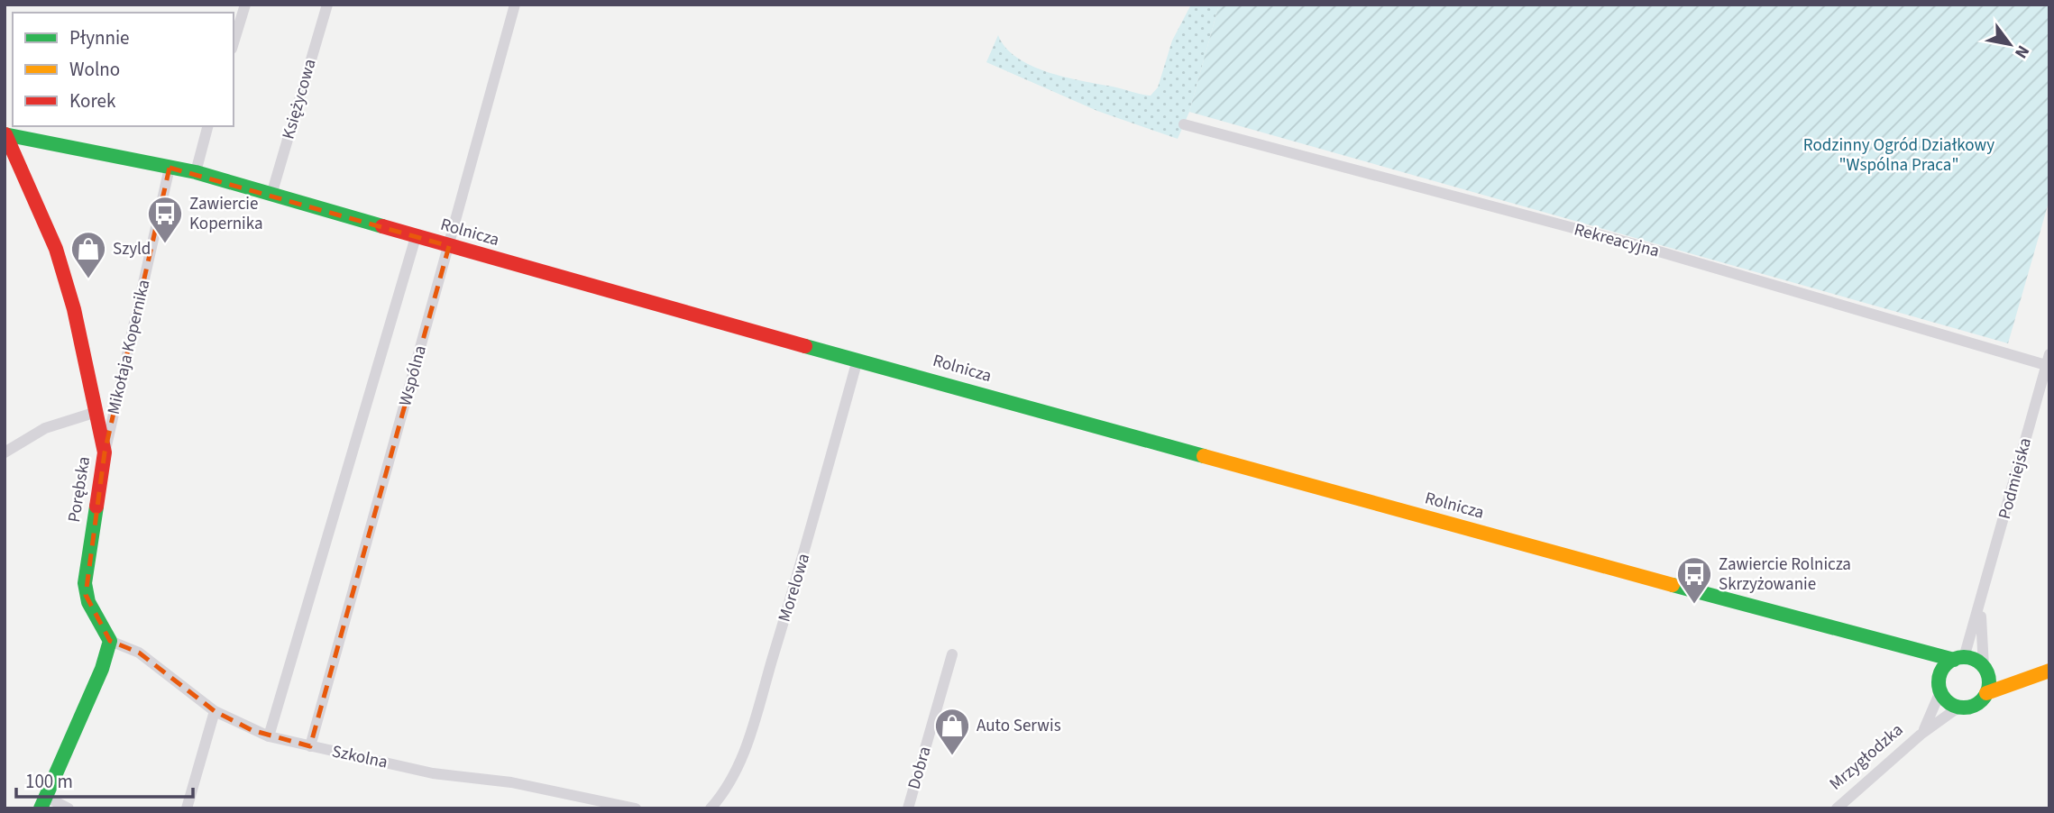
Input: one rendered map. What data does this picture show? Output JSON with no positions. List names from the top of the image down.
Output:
{
  "streets": {
    "street": [
      "Księżycowa",
      "Rolnicza",
      "Rekreacyjna",
      "Mikołaja Kopernika",
      "Wspólna",
      "Podmiejska",
      "Porębska",
      "Morelowa",
      "Szkolna",
      "Mrzygłodzka",
      "Dobra"
    ]
  },
  "crossings": [
    ["Księżycowa", "Rolnicza"],
    ["Rolnicza", "Mikołaja Kopernika"],
    ["Rolnicza", "Wspólna"],
    ["Rolnicza", "Podmiejska"],
    ["Rolnicza", "Porębska"],
    ["Rolnicza", "Morelowa"],
    ["Rolnicza", "Mrzygłodzka"],
    ["Rekreacyjna", "Podmiejska"],
    ["Mikołaja Kopernika", "Porębska"],
    ["Wspólna", "Szkolna"],
    ["Podmiejska", "Mrzygłodzka"],
    ["Porębska", "Szkolna"]
  ],
  "parks": ["Rodzinny Ogród Działkowy \"Wspólna Praca\""],
  "places": {
    "bus stop": ["Zawiercie Kopernika", "Zawiercie Rolnicza Skrzyżowanie"],
    "shop": ["Szyld", "Auto Serwis"]
  },
  "legend": ["Płynnie", "Wolno", "Korek"],
  "scale_bar": "100 m",
  "north": "bottom right"
}
